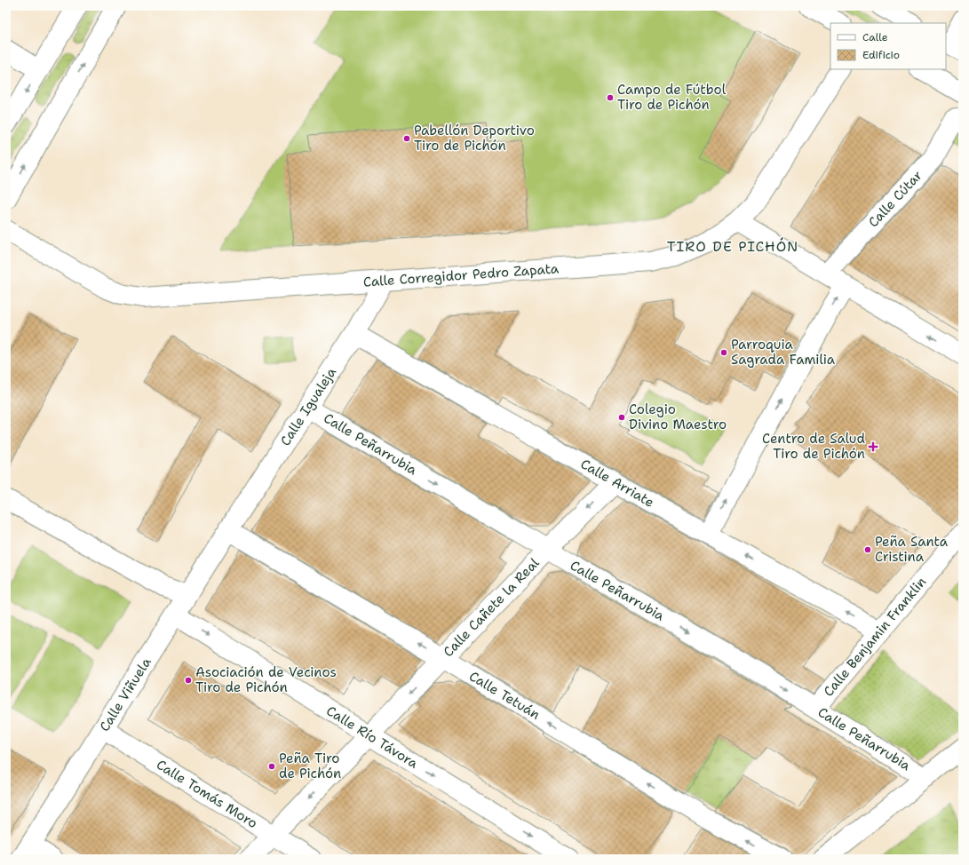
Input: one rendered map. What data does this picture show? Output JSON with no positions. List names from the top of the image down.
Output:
{
  "streets": {
    "street": [
      "Calle Cútar",
      "Calle Corregidor Pedro Zapata",
      "Calle Igualeja",
      "Calle Peñarrubia",
      "Calle Arriate",
      "Calle Cañete la Real",
      "Calle Benjamin Franklin",
      "Calle Viñuela",
      "Calle Tetuán",
      "Calle Río Távora",
      "Calle Tomás Moro"
    ]
  },
  "crossings": [
    ["Calle Corregidor Pedro Zapata", "Calle Igualeja"],
    ["Calle Igualeja", "Calle Peñarrubia"],
    ["Calle Igualeja", "Calle Arriate"],
    ["Calle Igualeja", "Calle Viñuela"],
    ["Calle Igualeja", "Calle Tetuán"],
    ["Calle Peñarrubia", "Calle Cañete la Real"],
    ["Calle Peñarrubia", "Calle Benjamin Franklin"],
    ["Calle Arriate", "Calle Cañete la Real"],
    ["Calle Arriate", "Calle Benjamin Franklin"],
    ["Calle Cañete la Real", "Calle Tetuán"],
    ["Calle Cañete la Real", "Calle Río Távora"],
    ["Calle Cañete la Real", "Calle Tomás Moro"],
    ["Calle Viñuela", "Calle Tetuán"],
    ["Calle Viñuela", "Calle Río Távora"],
    ["Calle Viñuela", "Calle Tomás Moro"]
  ],
  "one_way": [
    "Calle Peñarrubia",
    "Calle Cañete la Real",
    "Calle Tetuán",
    "Calle Río Távora"
  ],
  "districts": ["TIRO DE PICHÓN"],
  "places": {
    "other": [
      "Campo de Fútbol Tiro de Pichón",
      "Pabellón Deportivo Tiro de Pichón",
      "Parroquia Sagrada Familia",
      "Colegio Divino Maestro",
      "Peña Santa Cristina",
      "Asociación de Vecinos Tiro de Pichón",
      "Peña Tiro de Pichón"
    ],
    "health": ["Centro de Salud Tiro de Pichón"]
  },
  "legend": ["Calle", "Edificio"]
}
